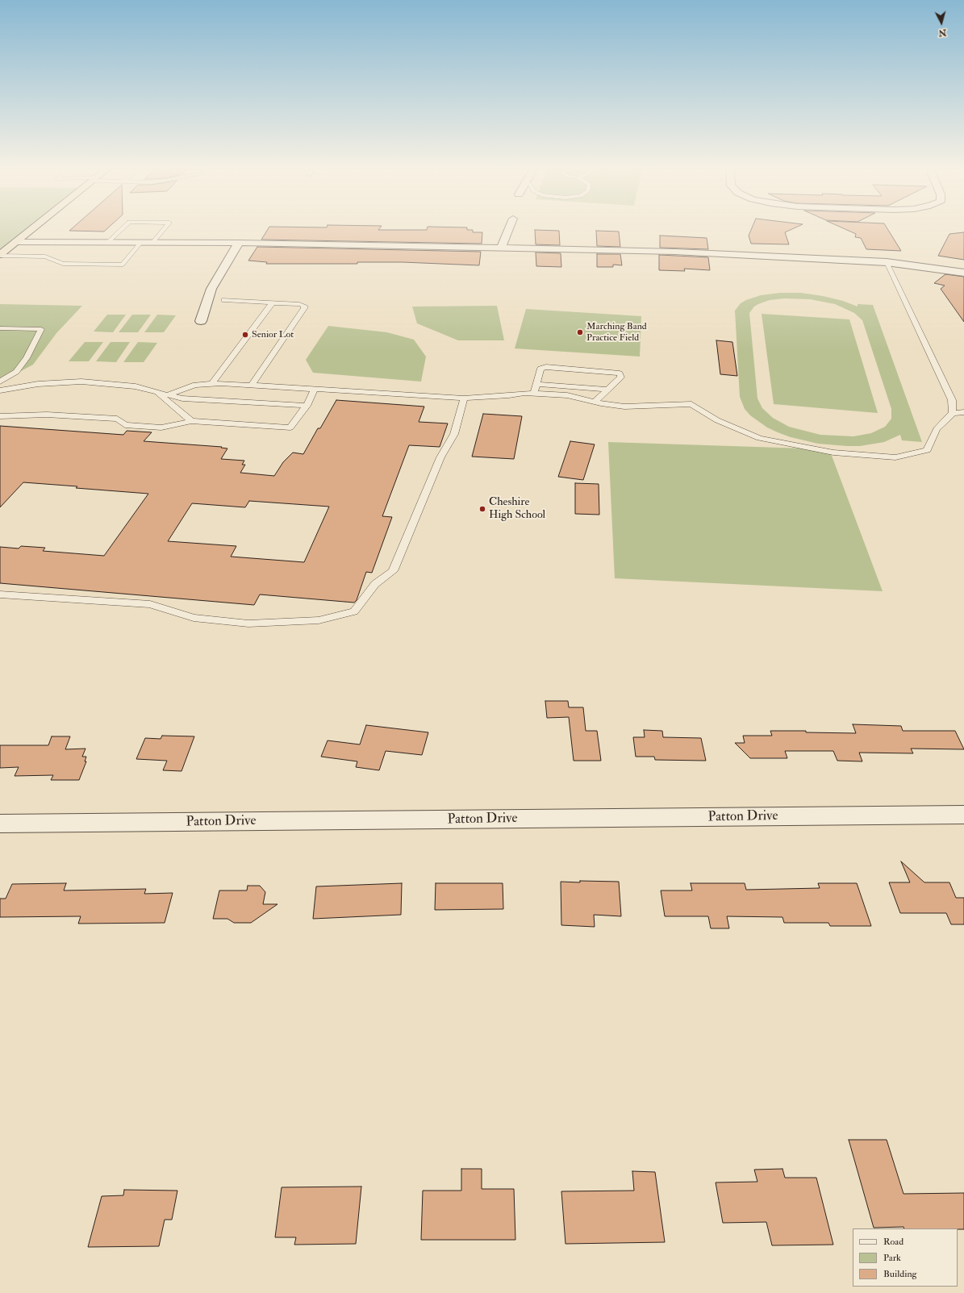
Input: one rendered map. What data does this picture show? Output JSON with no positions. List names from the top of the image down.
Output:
{
  "streets": {
    "street": ["Patton Drive"]
  },
  "places": ["Marching Band Practice Field", "Senior Lot", "Cheshire High School"],
  "legend": ["Road", "Park", "Building"],
  "north": "bottom"
}
